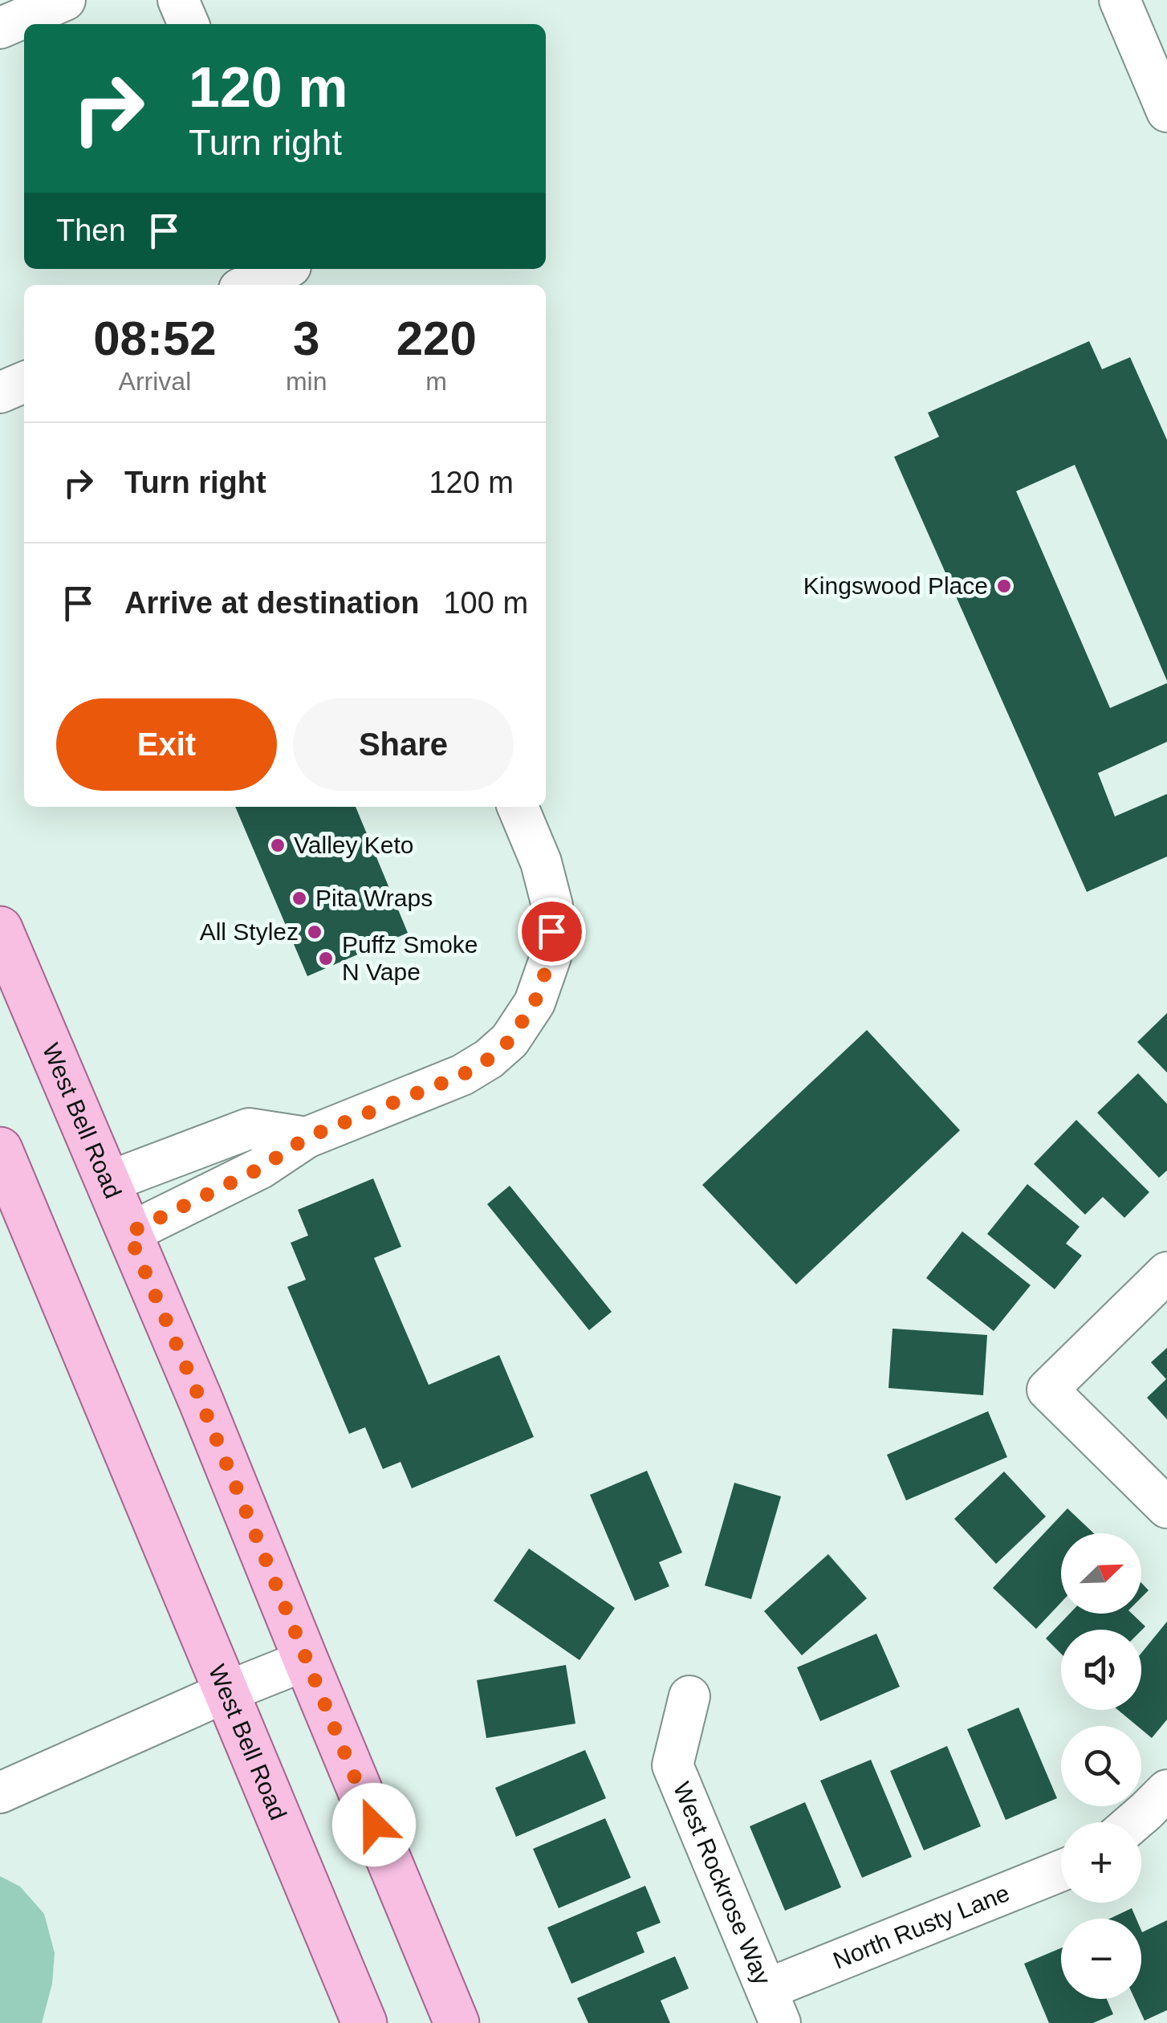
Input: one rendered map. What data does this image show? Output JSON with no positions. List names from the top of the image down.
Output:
{
  "streets": {
    "main road": ["West Bell Road"],
    "street": ["West Rockrose Way", "North Rusty Lane"]
  },
  "crossings": [
    ["West Rockrose Way", "North Rusty Lane"]
  ],
  "places": [
    "Kingswood Place",
    "Valley Keto",
    "Pita Wraps",
    "All Stylez",
    "Puffz Smoke N Vape"
  ],
  "north": "top right",
  "page": {
    "turn": ["120 m", "Turn right"],
    "then": "Then",
    "eta": [
      "08:52",
      "Arrival",
      "3",
      "min",
      "220",
      "m"
    ],
    "list": [
      {
        "name": "Turn right",
        "value": "120 m"
      },
      {
        "name": "Arrive at destination",
        "value": "100 m"
      }
    ],
    "buttons": ["Exit", "Share"],
    "map_buttons": ["+", "−"]
  }
}
